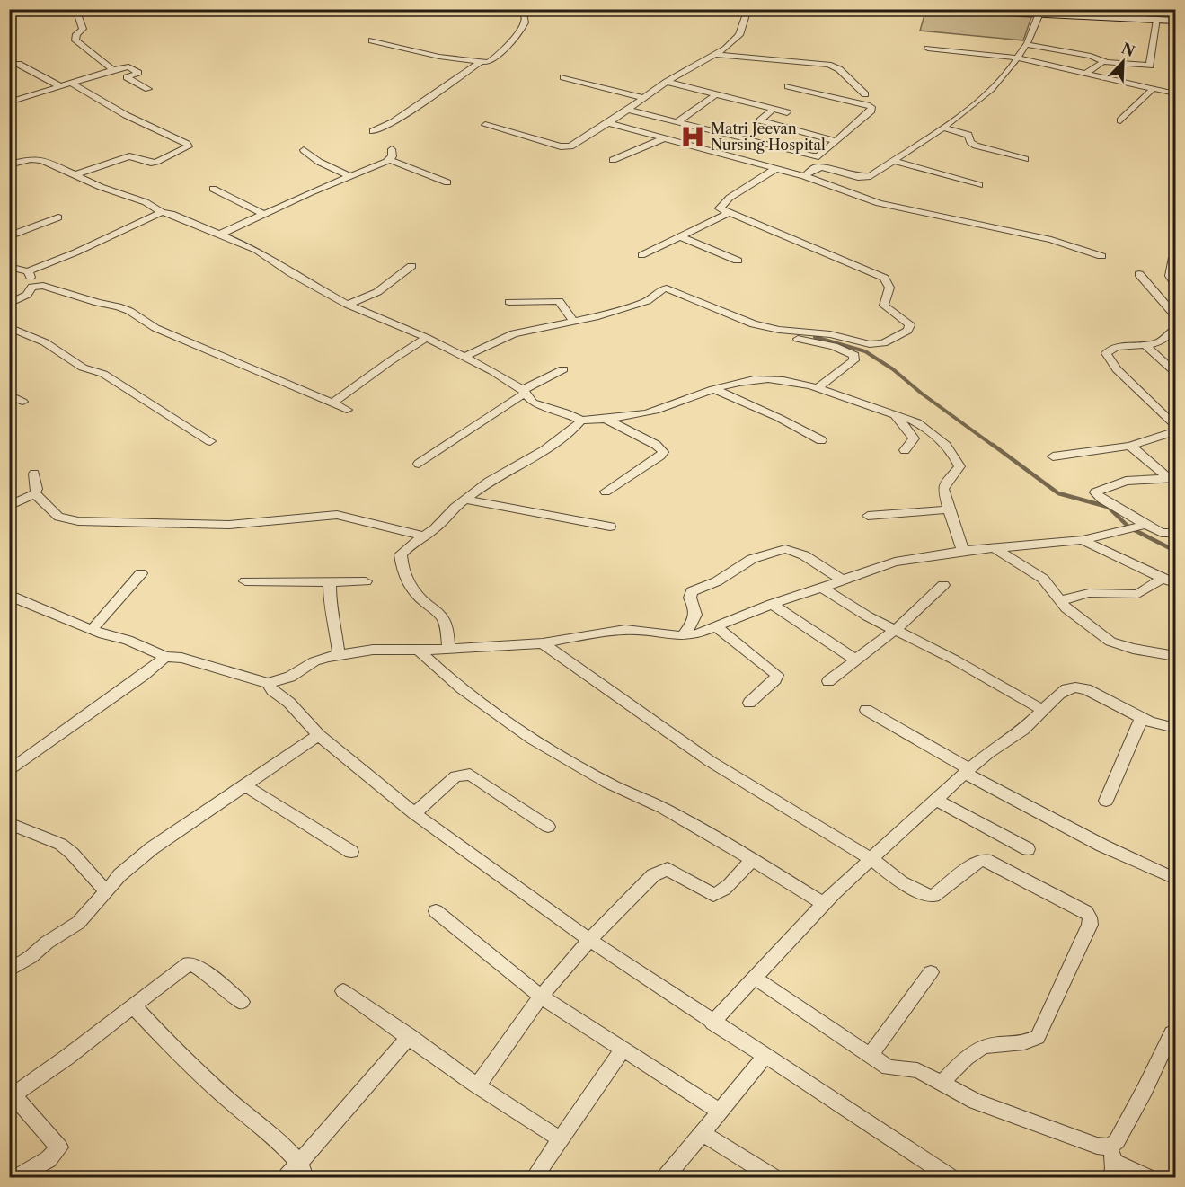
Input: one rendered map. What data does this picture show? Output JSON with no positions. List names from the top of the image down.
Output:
{
  "places": {
    "hospital": ["Matri Jeevan Nursing Hospital"]
  },
  "north": "top right"
}
